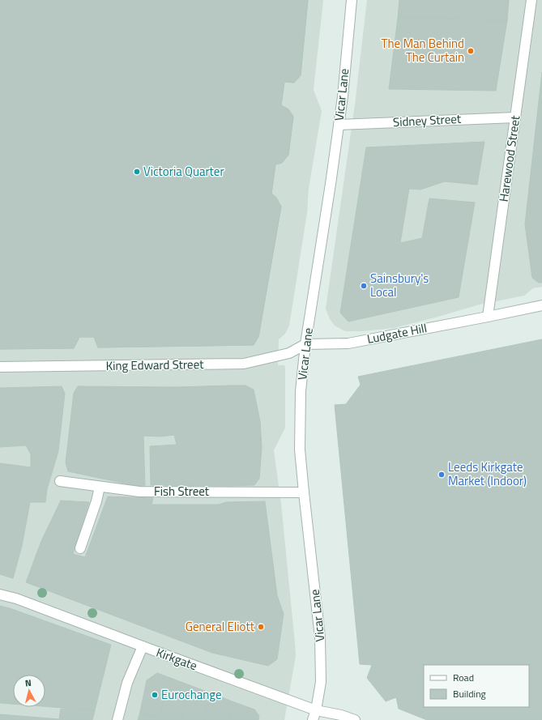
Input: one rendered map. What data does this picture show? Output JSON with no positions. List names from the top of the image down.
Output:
{
  "streets": {
    "street": [
      "Vicar Lane",
      "Sidney Street",
      "Harewood Street",
      "Ludgate Hill",
      "King Edward Street",
      "Fish Street",
      "Kirkgate"
    ]
  },
  "crossings": [
    ["Vicar Lane", "Sidney Street"],
    ["Vicar Lane", "Ludgate Hill"],
    ["Vicar Lane", "King Edward Street"],
    ["Vicar Lane", "Fish Street"],
    ["Vicar Lane", "Kirkgate"],
    ["Sidney Street", "Harewood Street"],
    ["Harewood Street", "Ludgate Hill"],
    ["Ludgate Hill", "King Edward Street"]
  ],
  "places": [
    "The Man Behind The Curtain",
    "Victoria Quarter",
    "Sainsbury's Local",
    "Leeds Kirkgate Market (Indoor)",
    "General Eliott",
    "Eurochange"
  ],
  "legend": ["Road", "Building"],
  "north": "top"
}
